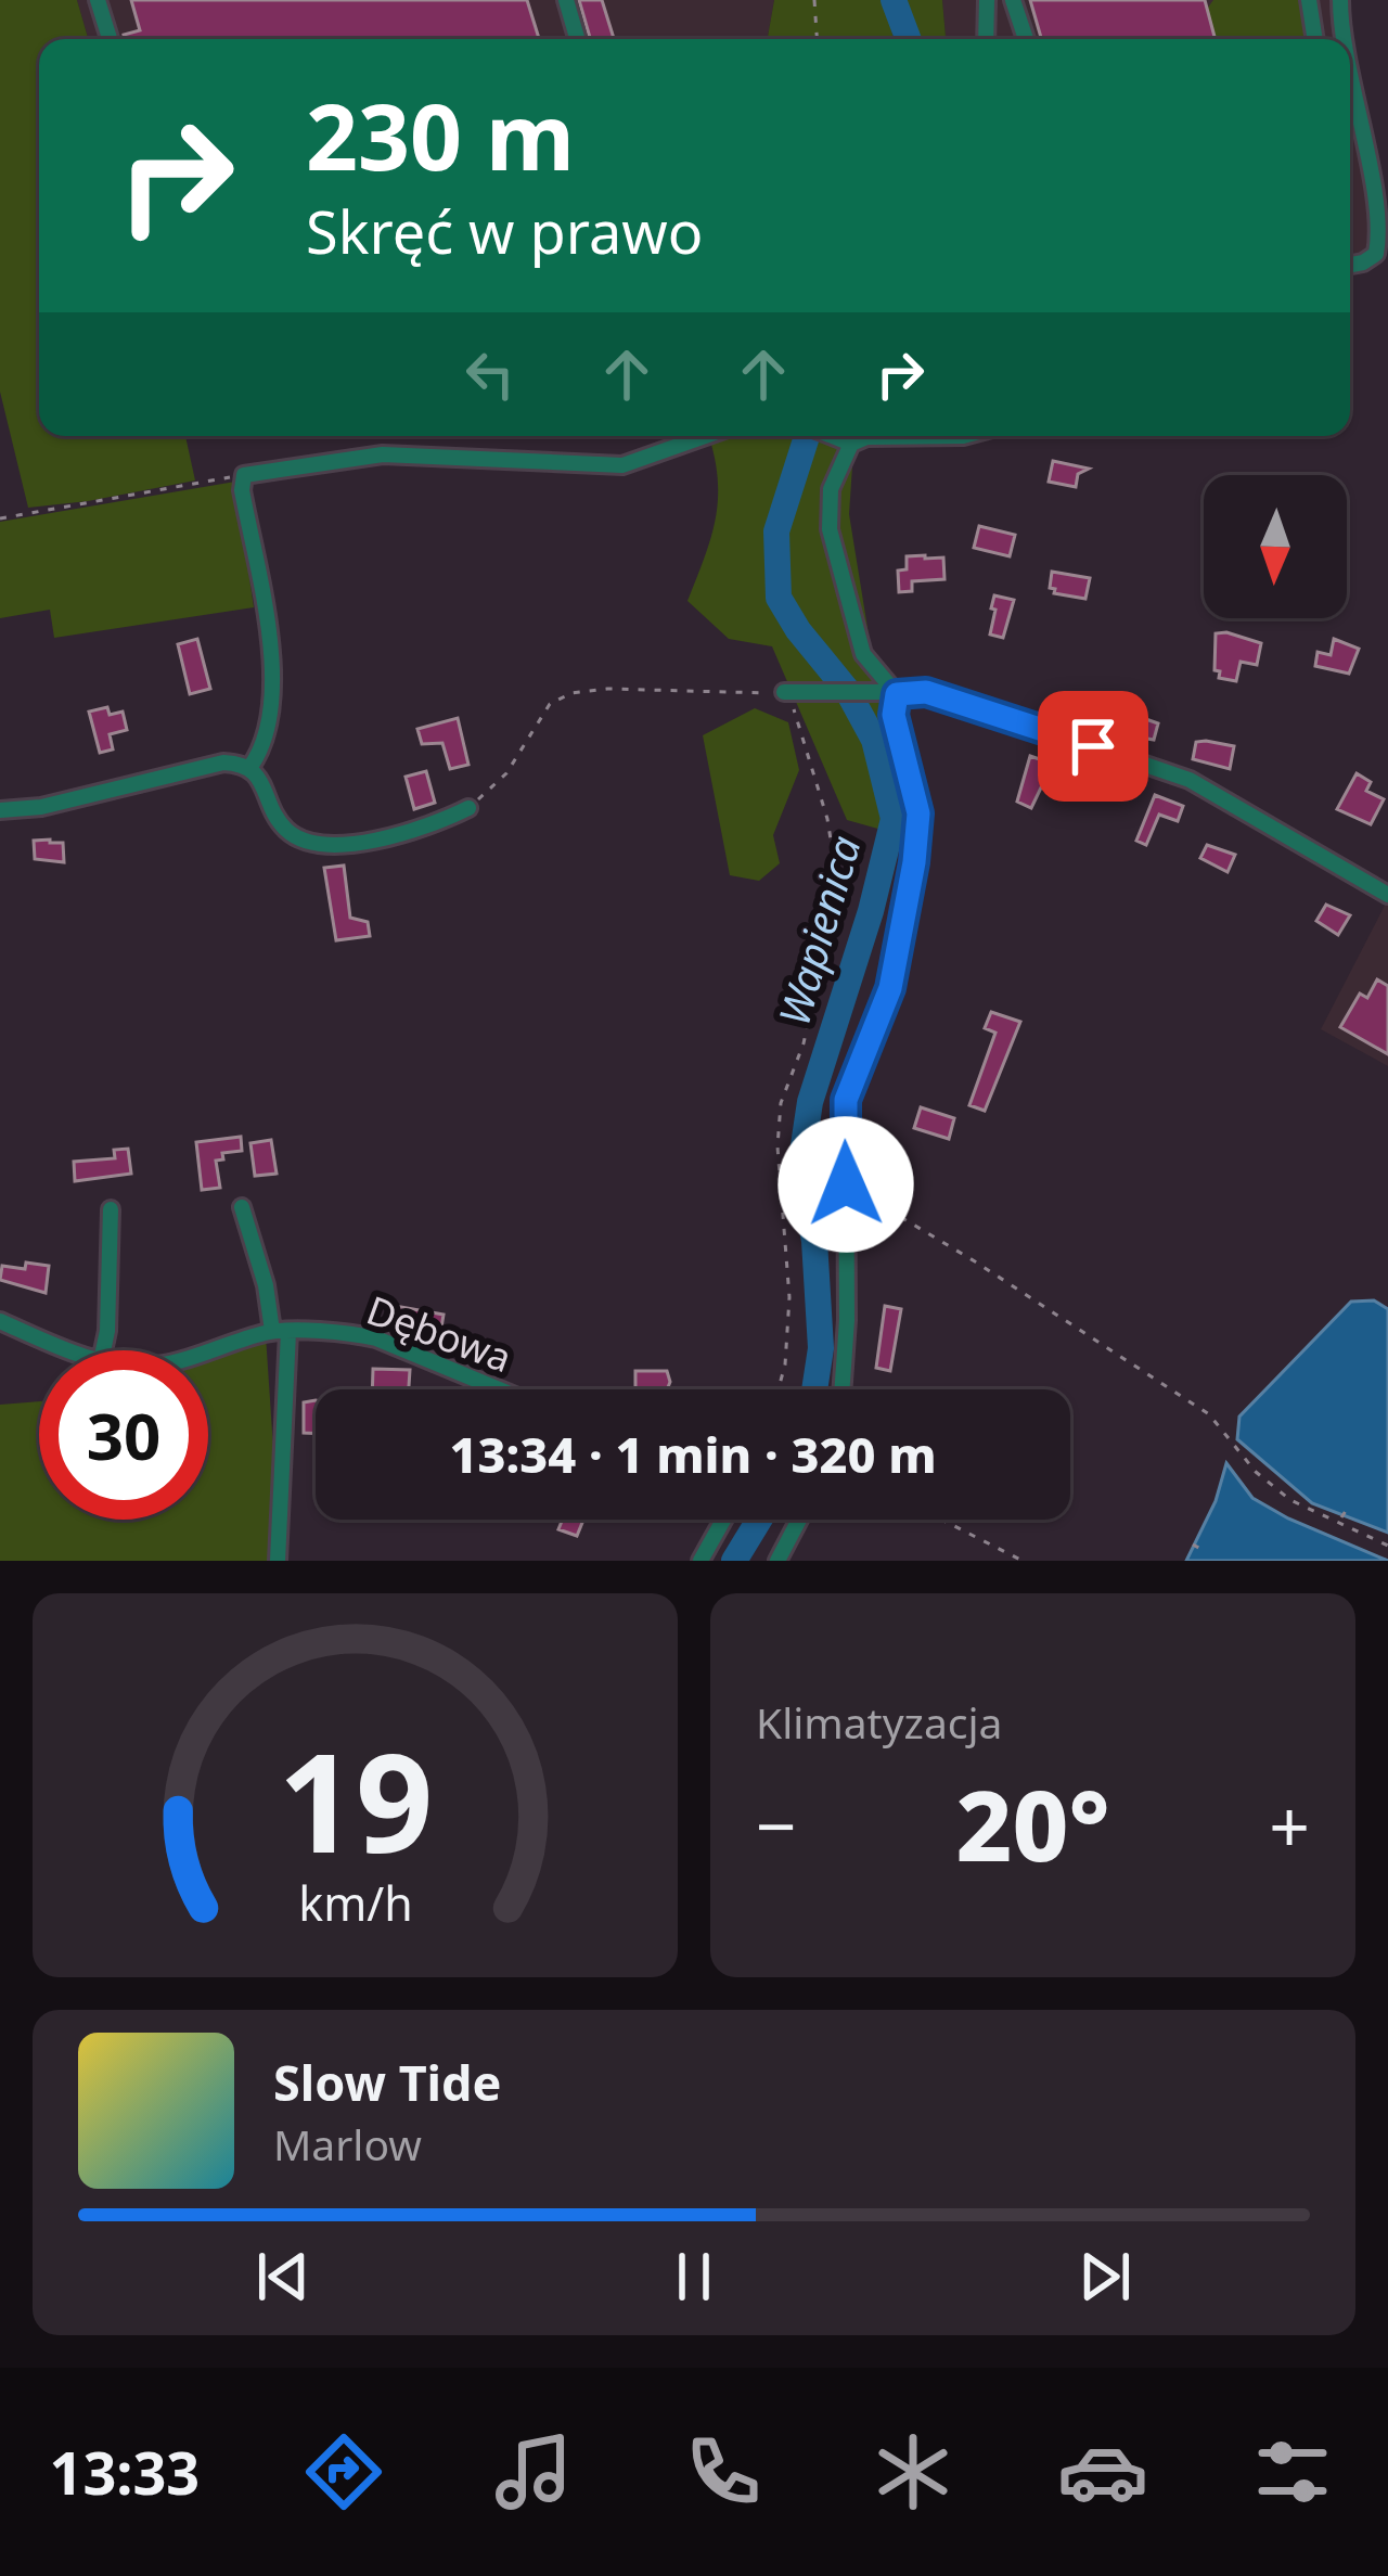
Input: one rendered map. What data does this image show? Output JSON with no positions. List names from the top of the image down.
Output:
{
  "streets": {
    "street": ["Dębowa"]
  },
  "water": ["Wapienica"],
  "north": "bottom",
  "page": {
    "turn": ["230 m", "Skręć w prawo"],
    "limit": "30",
    "trip": "13:34 · 1 min · 320 m",
    "tile": "Klimatyzacja",
    "heat": ["−", "20°", "+"],
    "song": ["Slow Tide", "Marlow"],
    "tabs": "13:33",
    "gauge": ["19", "km/h"]
  }
}
